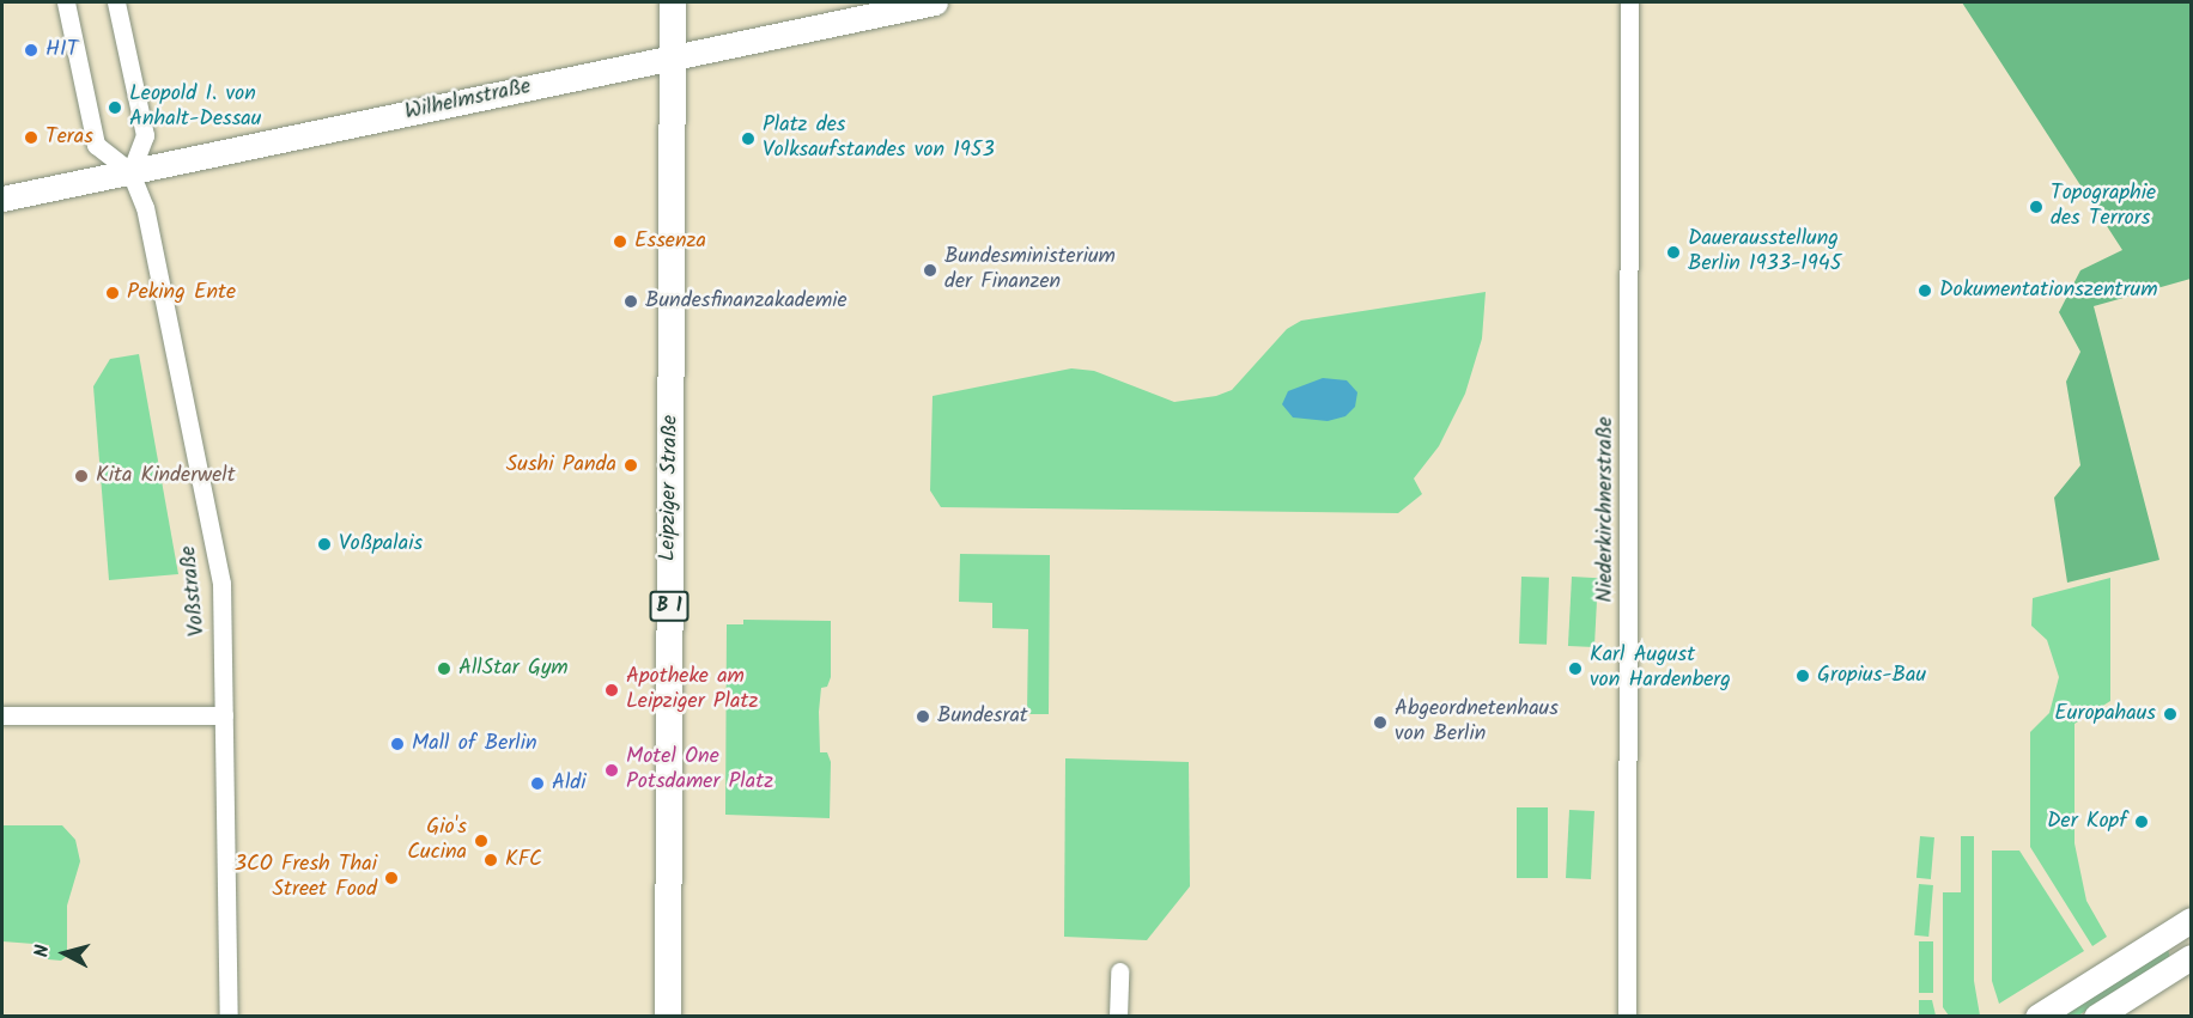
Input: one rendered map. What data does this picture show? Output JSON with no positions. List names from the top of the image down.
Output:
{
  "streets": {
    "main road": ["Wilhelmstraße", "Leipziger Straße", "B 1"],
    "street": ["Niederkirchnerstraße", "Voßstraße"]
  },
  "crossings": [
    ["Wilhelmstraße", "Leipziger Straße"],
    ["Wilhelmstraße", "Voßstraße"]
  ],
  "places": [
    "HIT",
    "Leopold I. von Anhalt-Dessau",
    "Teras",
    "Platz des Volksaufstandes von 1953",
    "Topographie des Terrors",
    "Essenza",
    "Dauerausstellung Berlin 1933-1945",
    "Bundesministerium der Finanzen",
    "Dokumentationszentrum",
    "Peking Ente",
    "Bundesfinanzakademie",
    "Sushi Panda",
    "Kita Kinderwelt",
    "Voßpalais",
    "AllStar Gym",
    "Karl August von Hardenberg",
    "Gropius-Bau",
    "Apotheke am Leipziger Platz",
    "Europahaus",
    "Bundesrat",
    "Abgeordnetenhaus von Berlin",
    "Mall of Berlin",
    "Motel One Potsdamer Platz",
    "Aldi",
    "Der Kopf",
    "Gio's Cucina",
    "KFC",
    "3CO Fresh Thai Street Food"
  ],
  "north": "left"
}
